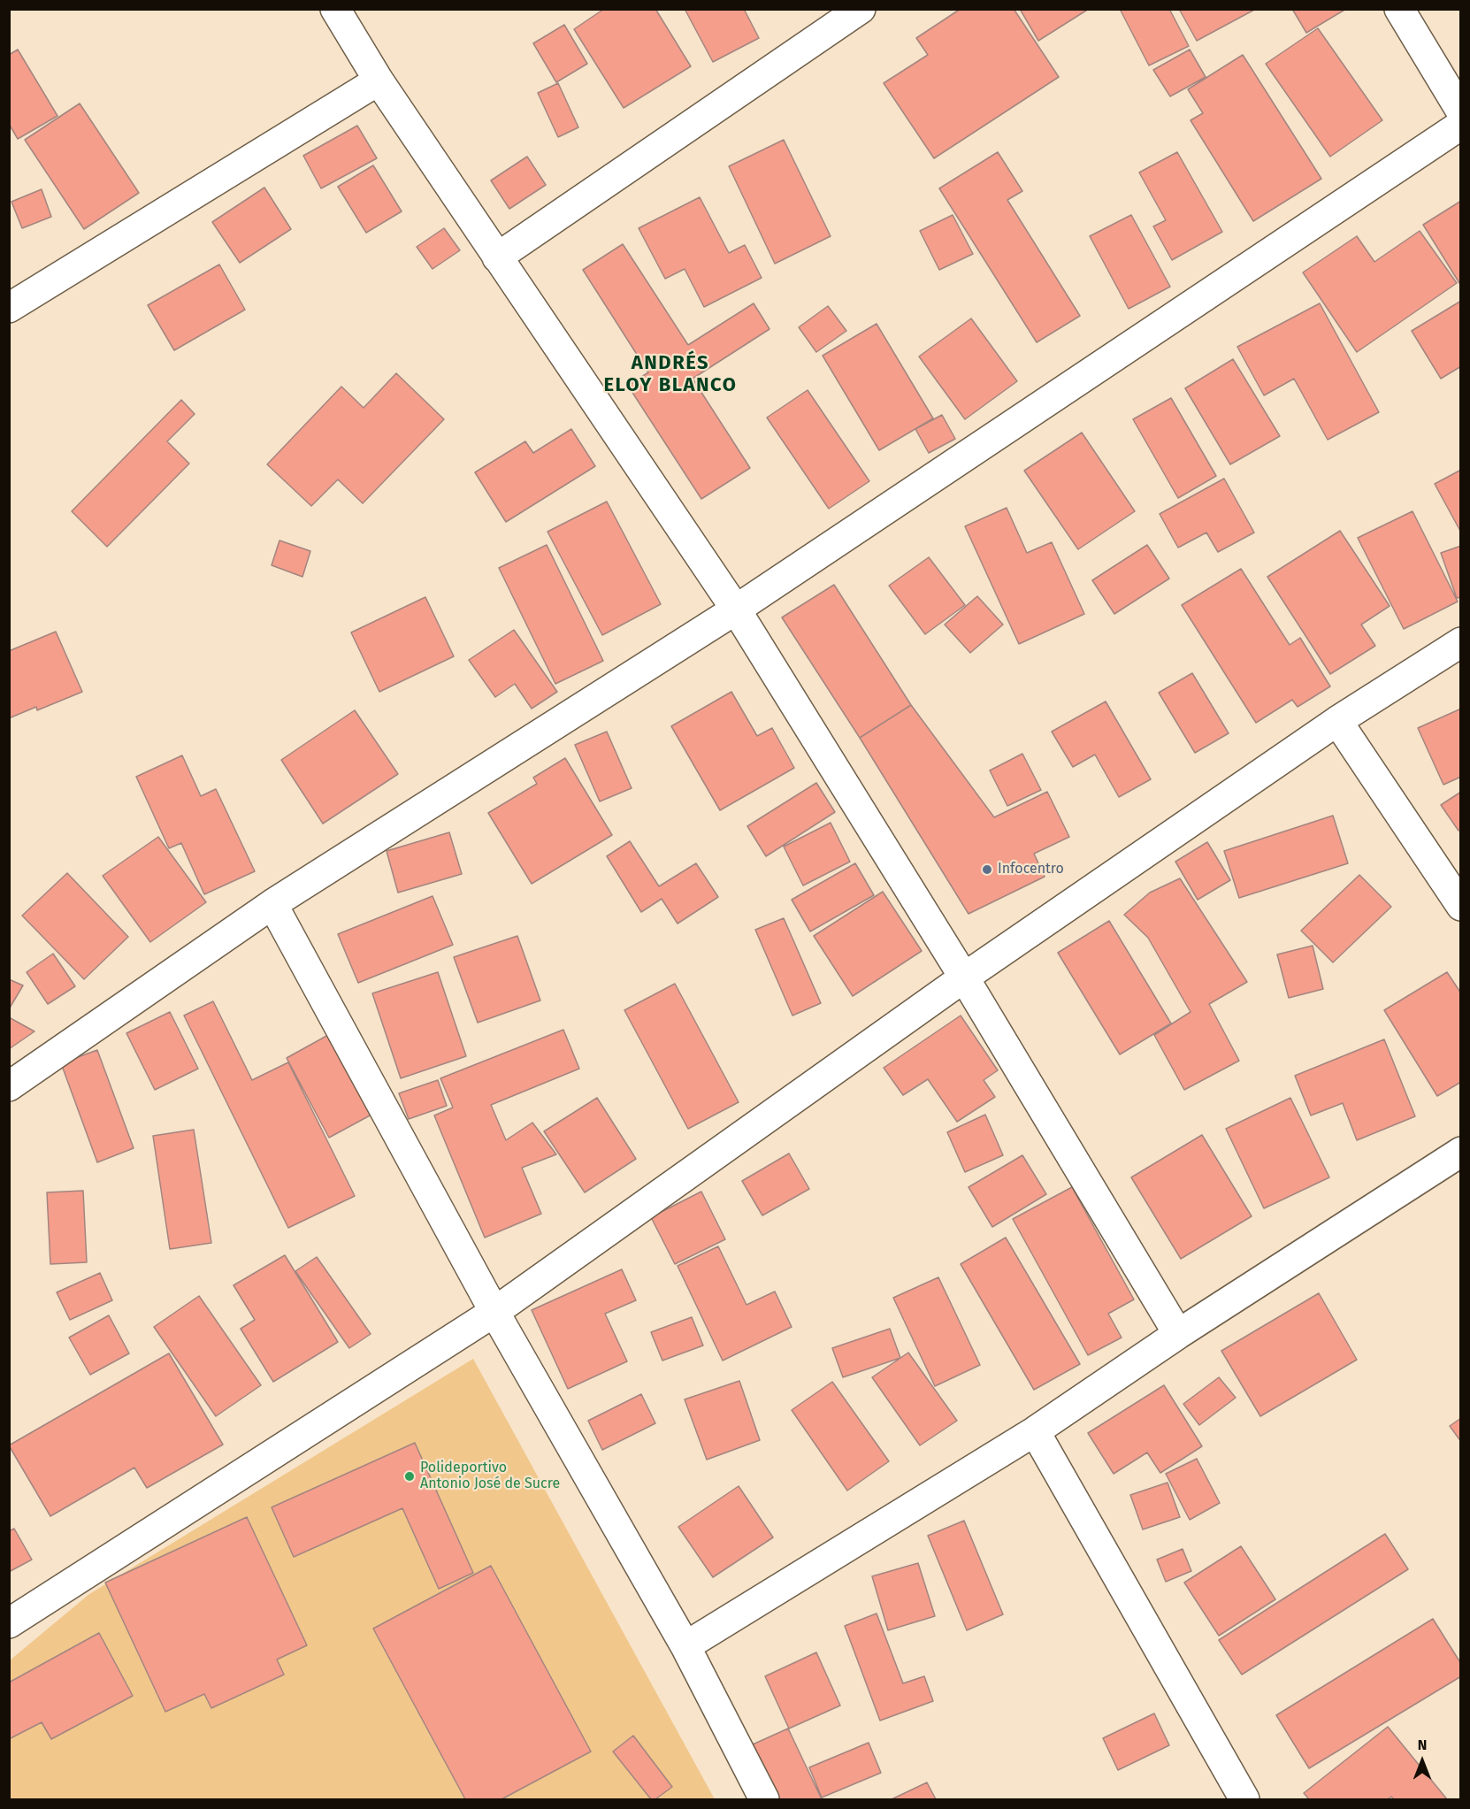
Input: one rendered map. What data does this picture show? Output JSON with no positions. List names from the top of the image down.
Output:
{
  "districts": ["ANDRÉS ELOY BLANCO"],
  "places": ["Infocentro", "Polideportivo Antonio José de Sucre"],
  "north": "top"
}
